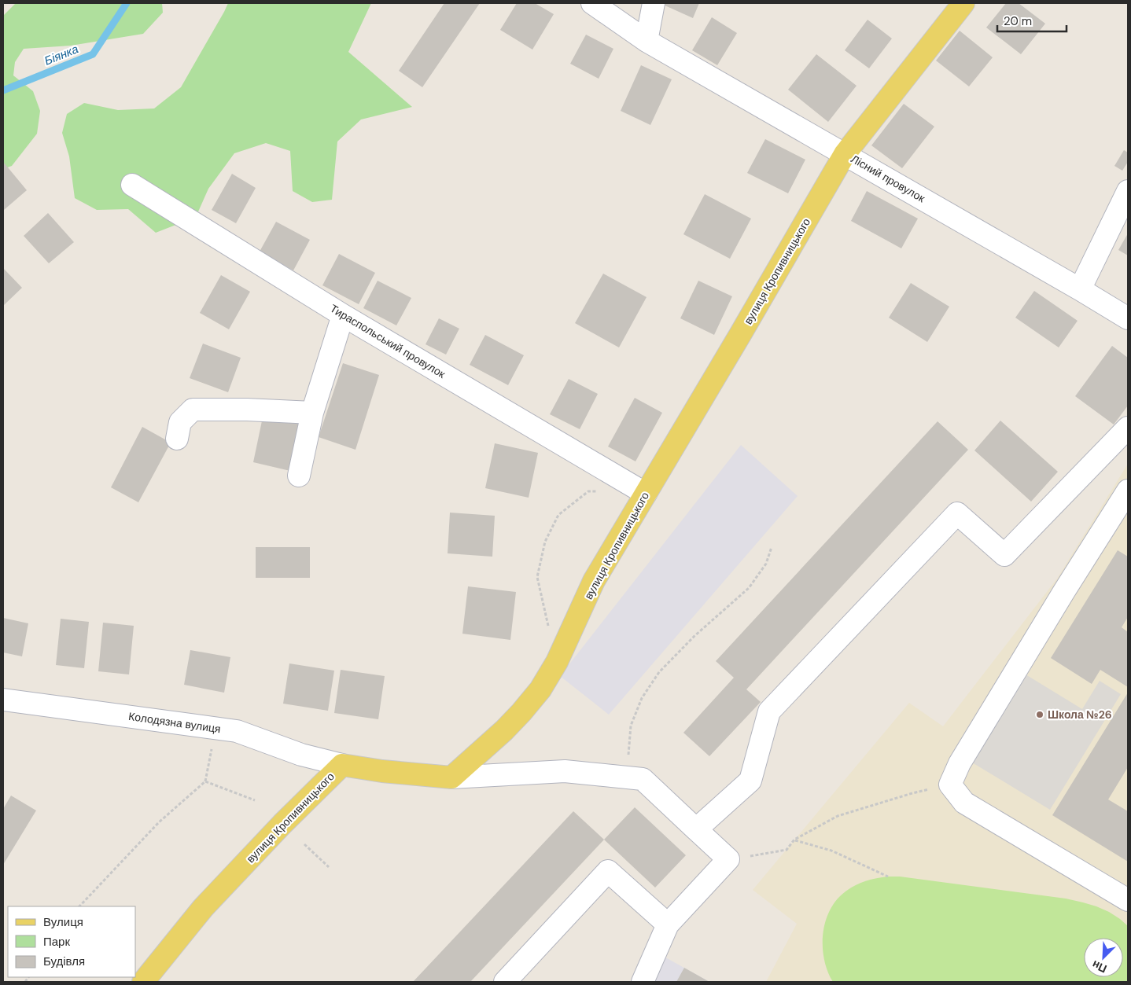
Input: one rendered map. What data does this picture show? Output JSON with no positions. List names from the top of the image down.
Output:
{
  "streets": {
    "main road": ["вулиця Кропивницького"],
    "street": ["Лісний провулок", "Тираспольський провулок", "Колодязна вулиця"]
  },
  "crossings": [
    ["Лісний провулок", "вулиця Кропивницького"],
    ["вулиця Кропивницького", "Тираспольський провулок"],
    ["вулиця Кропивницького", "Колодязна вулиця"]
  ],
  "water": ["Біянка"],
  "places": ["Школа №26"],
  "legend": ["Вулиця", "Парк", "Будівля"],
  "scale_bar": "20 m",
  "north": "bottom left"
}
